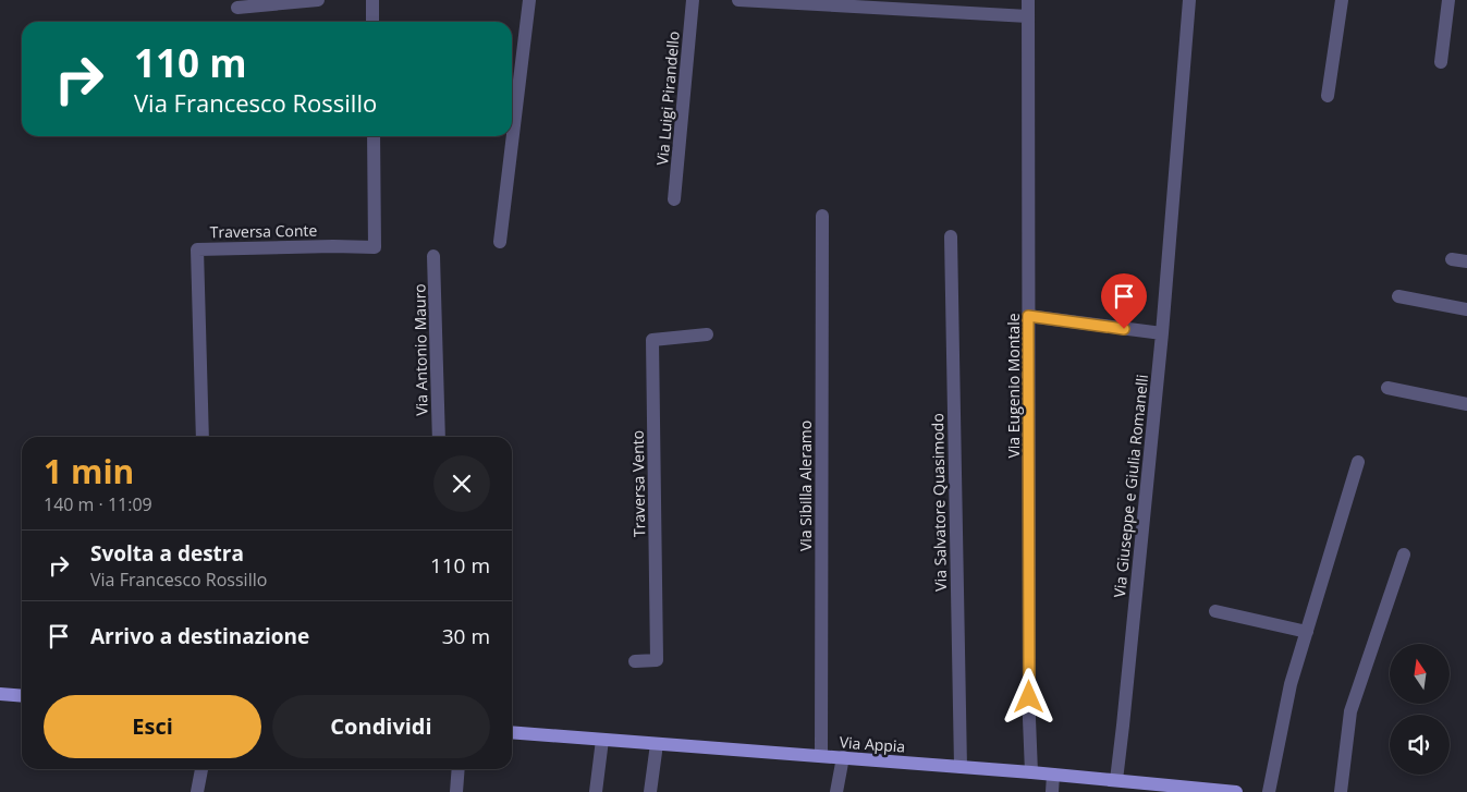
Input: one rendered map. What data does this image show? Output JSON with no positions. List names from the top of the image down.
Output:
{
  "streets": {
    "main road": ["Via Appia"],
    "street": [
      "Via Luigi Pirandello",
      "Traversa Conte",
      "Via Antonio Mauro",
      "Via Eugenio Montale",
      "Traversa Vento",
      "Via Sibilla Aleramo",
      "Via Giuseppe e Giulia Romanelli",
      "Via Salvatore Quasimodo"
    ]
  },
  "crossings": [
    ["Via Eugenio Montale", "Via Appia"],
    ["Via Sibilla Aleramo", "Via Appia"],
    ["Via Giuseppe e Giulia Romanelli", "Via Appia"],
    ["Via Salvatore Quasimodo", "Via Appia"]
  ],
  "north": "top",
  "page": {
    "turn": ["110 m", "Via Francesco Rossillo"],
    "heading": ["1 min", "140 m · 11:09"],
    "list": [
      {
        "name": "Svolta a destra",
        "note": "Via Francesco Rossillo",
        "value": "110 m"
      },
      {
        "name": "Arrivo a destinazione",
        "value": "30 m"
      }
    ],
    "buttons": ["Esci", "Condividi"]
  }
}
